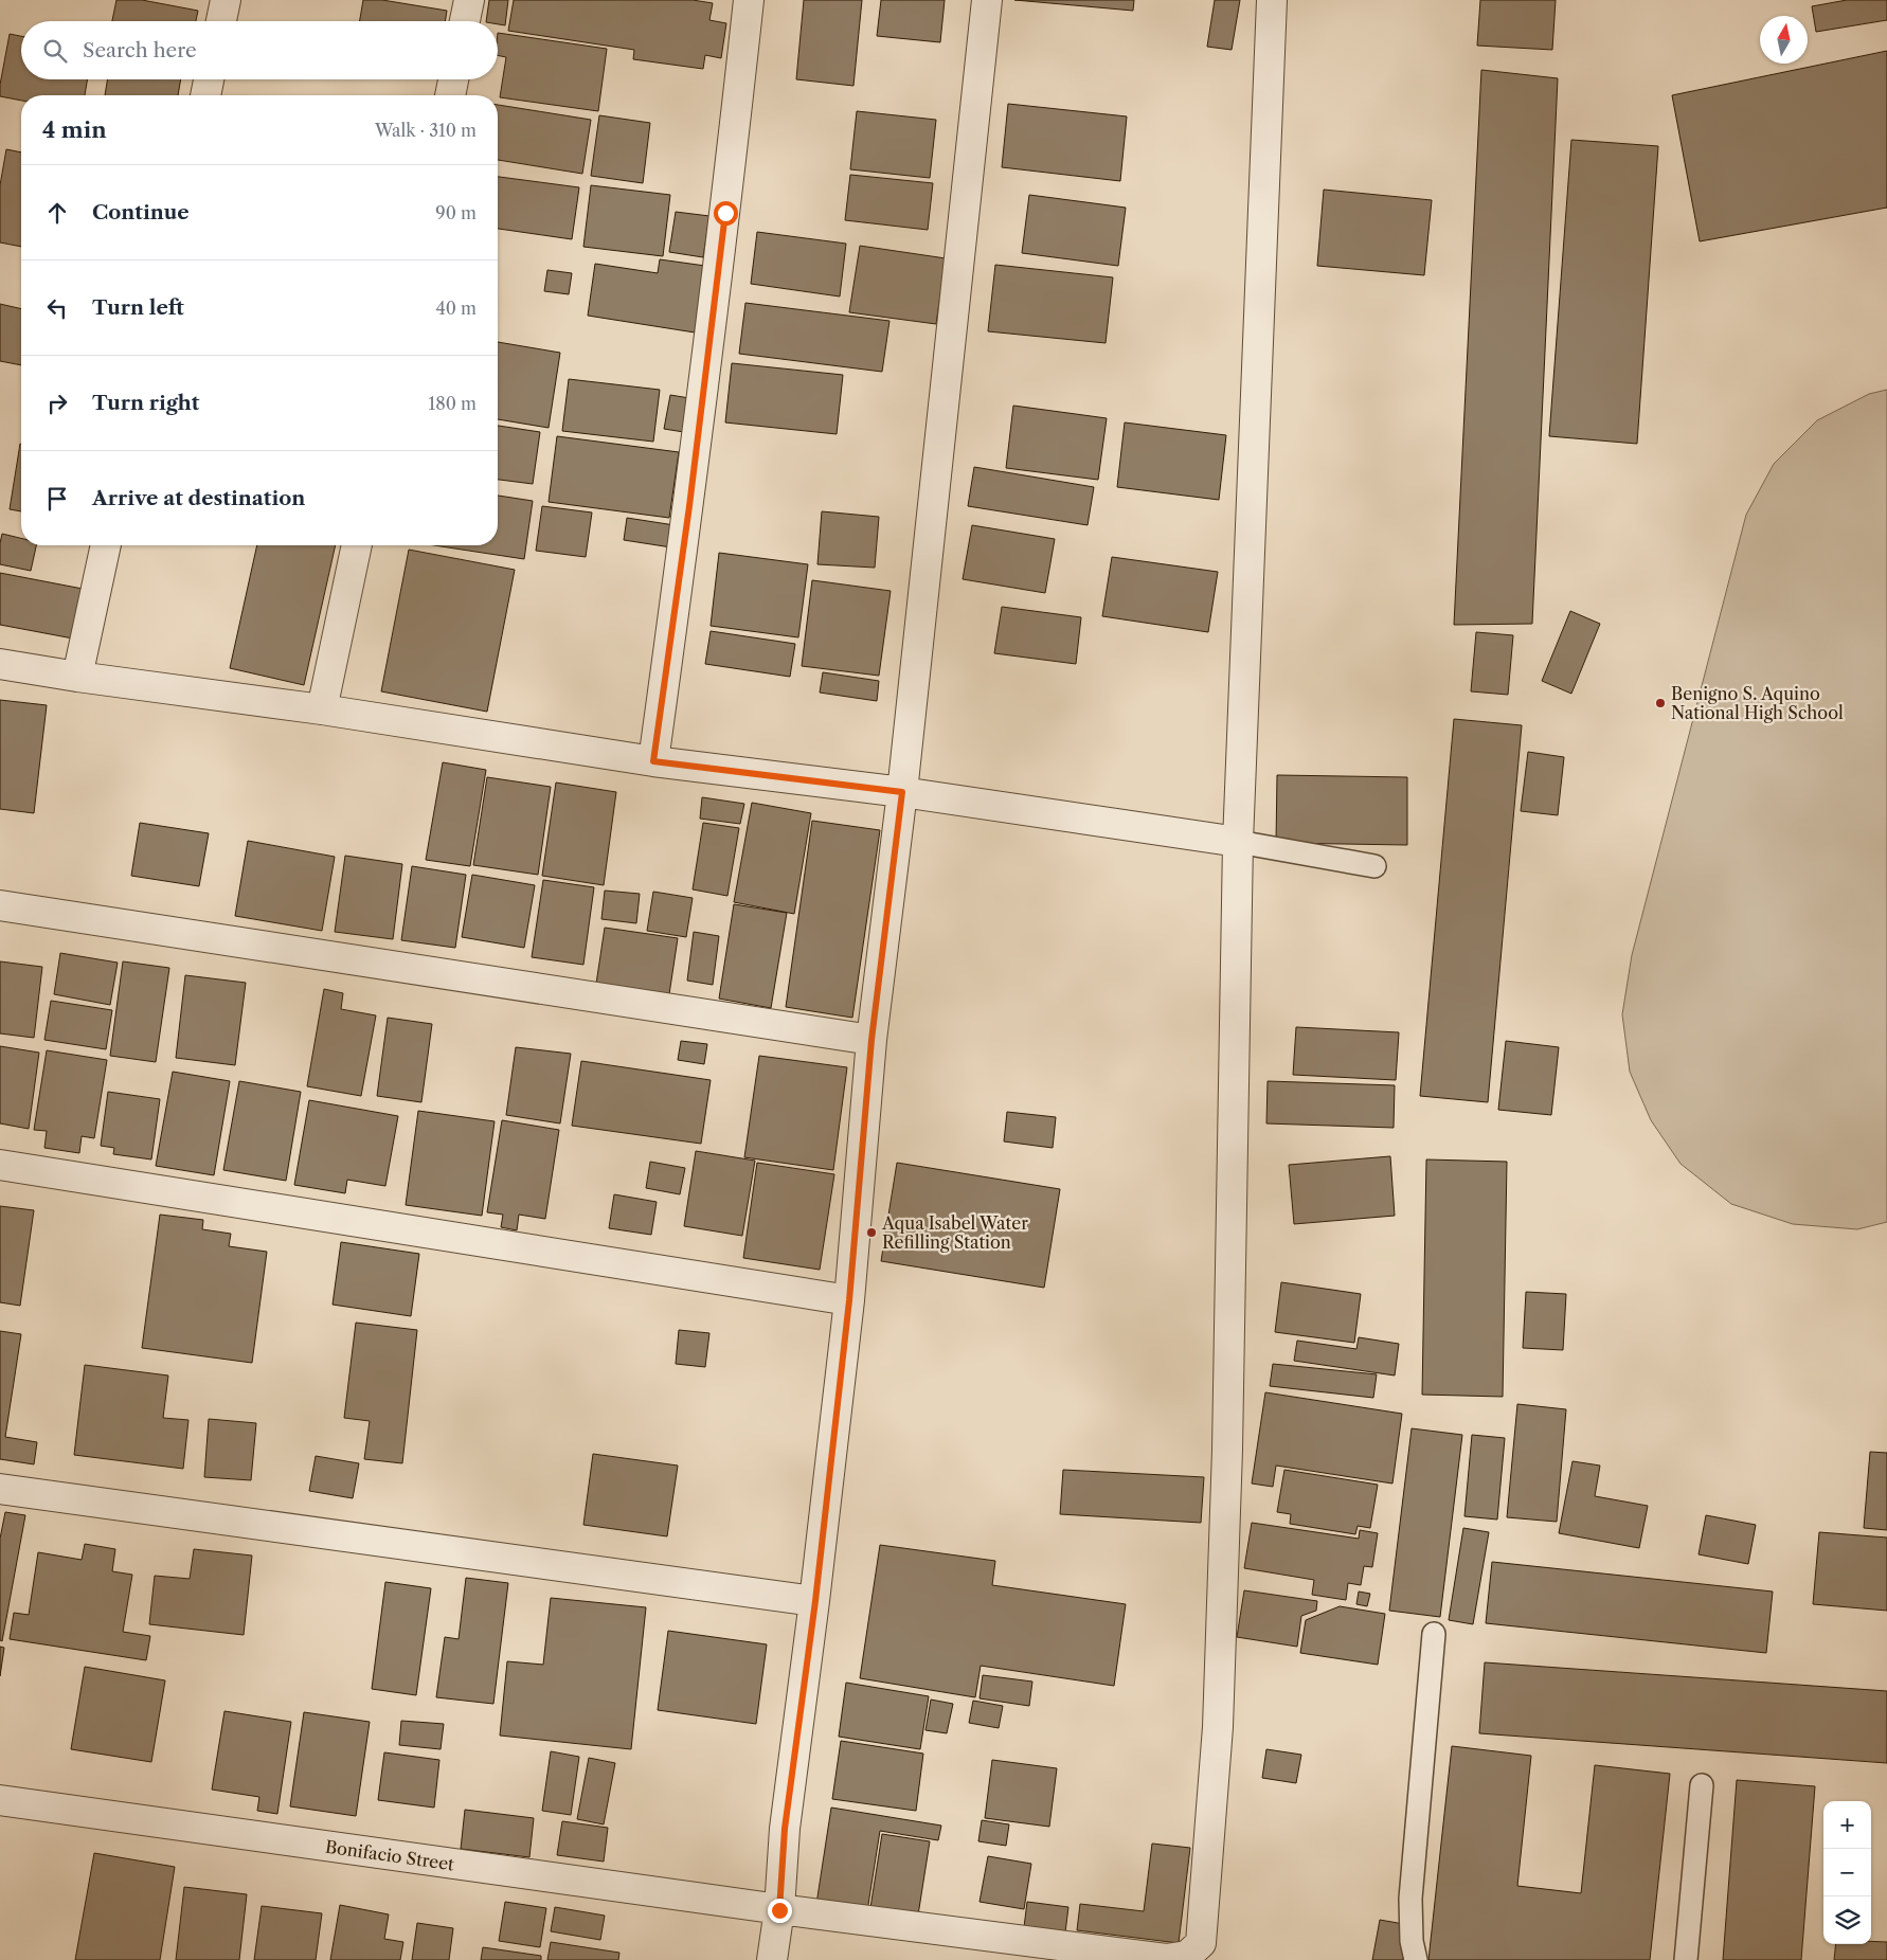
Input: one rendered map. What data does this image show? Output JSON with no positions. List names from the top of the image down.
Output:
{
  "streets": {
    "street": ["Bonifacio Street"]
  },
  "places": ["Benigno S. Aquino National High School", "Aqua Isabel Water Refilling Station"],
  "north": "top",
  "page": {
    "search": "Search here",
    "heading": ["4 min", "Walk · 310 m"],
    "list": [
      ["Continue", "90 m"],
      ["Turn left", "40 m"],
      ["Turn right", "180 m"],
      "Arrive at destination"
    ],
    "map_buttons": ["+", "−"]
  }
}
